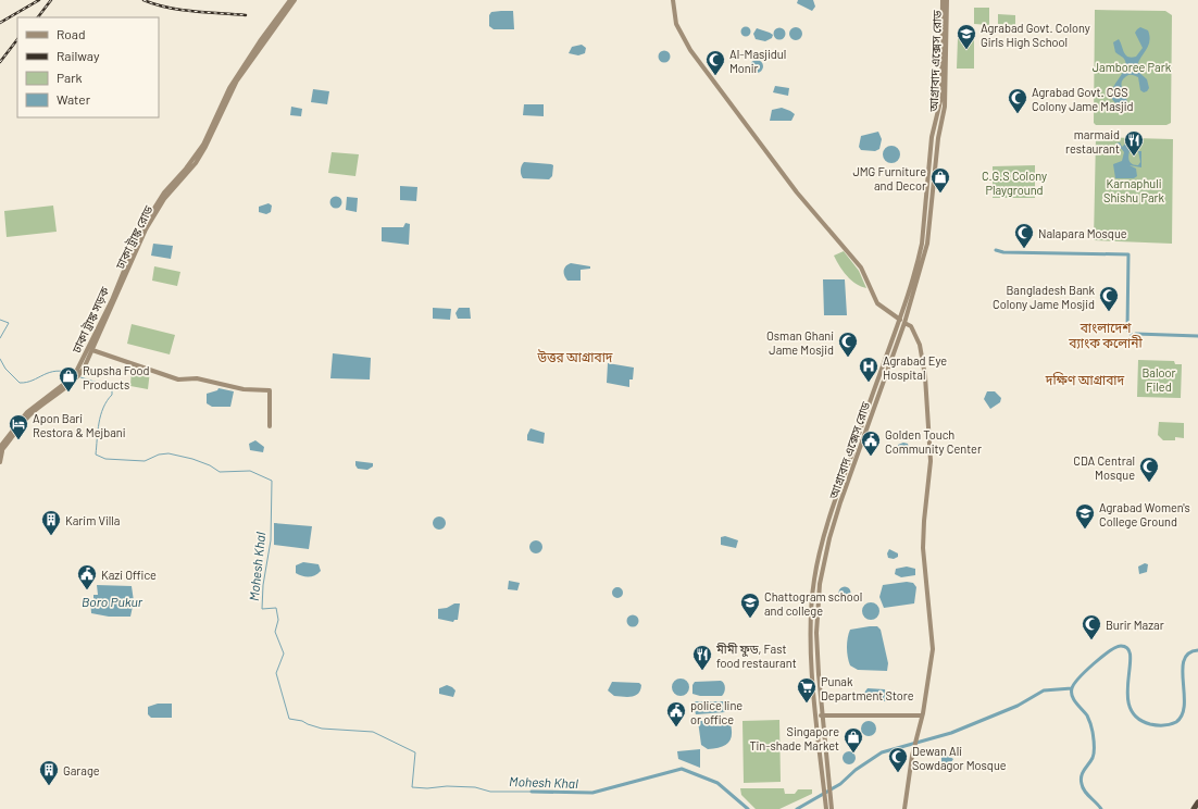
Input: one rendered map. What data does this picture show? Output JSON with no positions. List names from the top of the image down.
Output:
{
  "streets": {
    "main road": ["আগ্রাবাদ এক্সেস রোড", "ঢাকা ট্রাঙ্ক রোড", "ঢাকা ট্রাঙ্ক সড়ক"]
  },
  "crossings": [
    ["ঢাকা ট্রাঙ্ক রোড", "ঢাকা ট্রাঙ্ক সড়ক"]
  ],
  "districts": ["বাংলাদেশ ব্যাংক কলোনী", "উত্তর আগ্রাবাদ", "দক্ষিণ আগ্রাবাদ"],
  "water": ["Mohesh Khal", "Boro Pukur"],
  "parks": [
    "Jamboree Park",
    "C.G.S Colony Playground",
    "Karnaphuli Shishu Park",
    "Baloor Filed"
  ],
  "places": {
    "school or university": ["Agrabad Govt. Colony Girls High School", "Agrabad Women's College Ground", "Chattogram school and college"],
    "mosque": [
      "Al-Masjidul Monir",
      "Agrabad Govt. CGS Colony Jame Masjid",
      "Nalapara Mosque",
      "Bangladesh Bank Colony Jame Mosjid",
      "Osman Ghani Jame Mosjid",
      "CDA Central Mosque",
      "Burir Mazar",
      "Dewan Ali Sowdagor Mosque"
    ],
    "restaurant": ["marmaid restaurant", "মীমী ফুড, Fast food restaurant"],
    "shop": ["JMG Furniture and Decor", "Rupsha Food Products", "Singapore Tin-shade Market"],
    "hospital": ["Agrabad Eye Hospital"],
    "hotel": ["Apon Bari Restora & Mejbani"],
    "public building": ["Golden Touch Community Center", "Kazi Office", "police line or office"],
    "building": ["Karim Villa", "Garage"],
    "supermarket": ["Punak Department Store"]
  },
  "legend": [
    "Road",
    "Railway",
    "Park",
    "Water"
  ]
}
